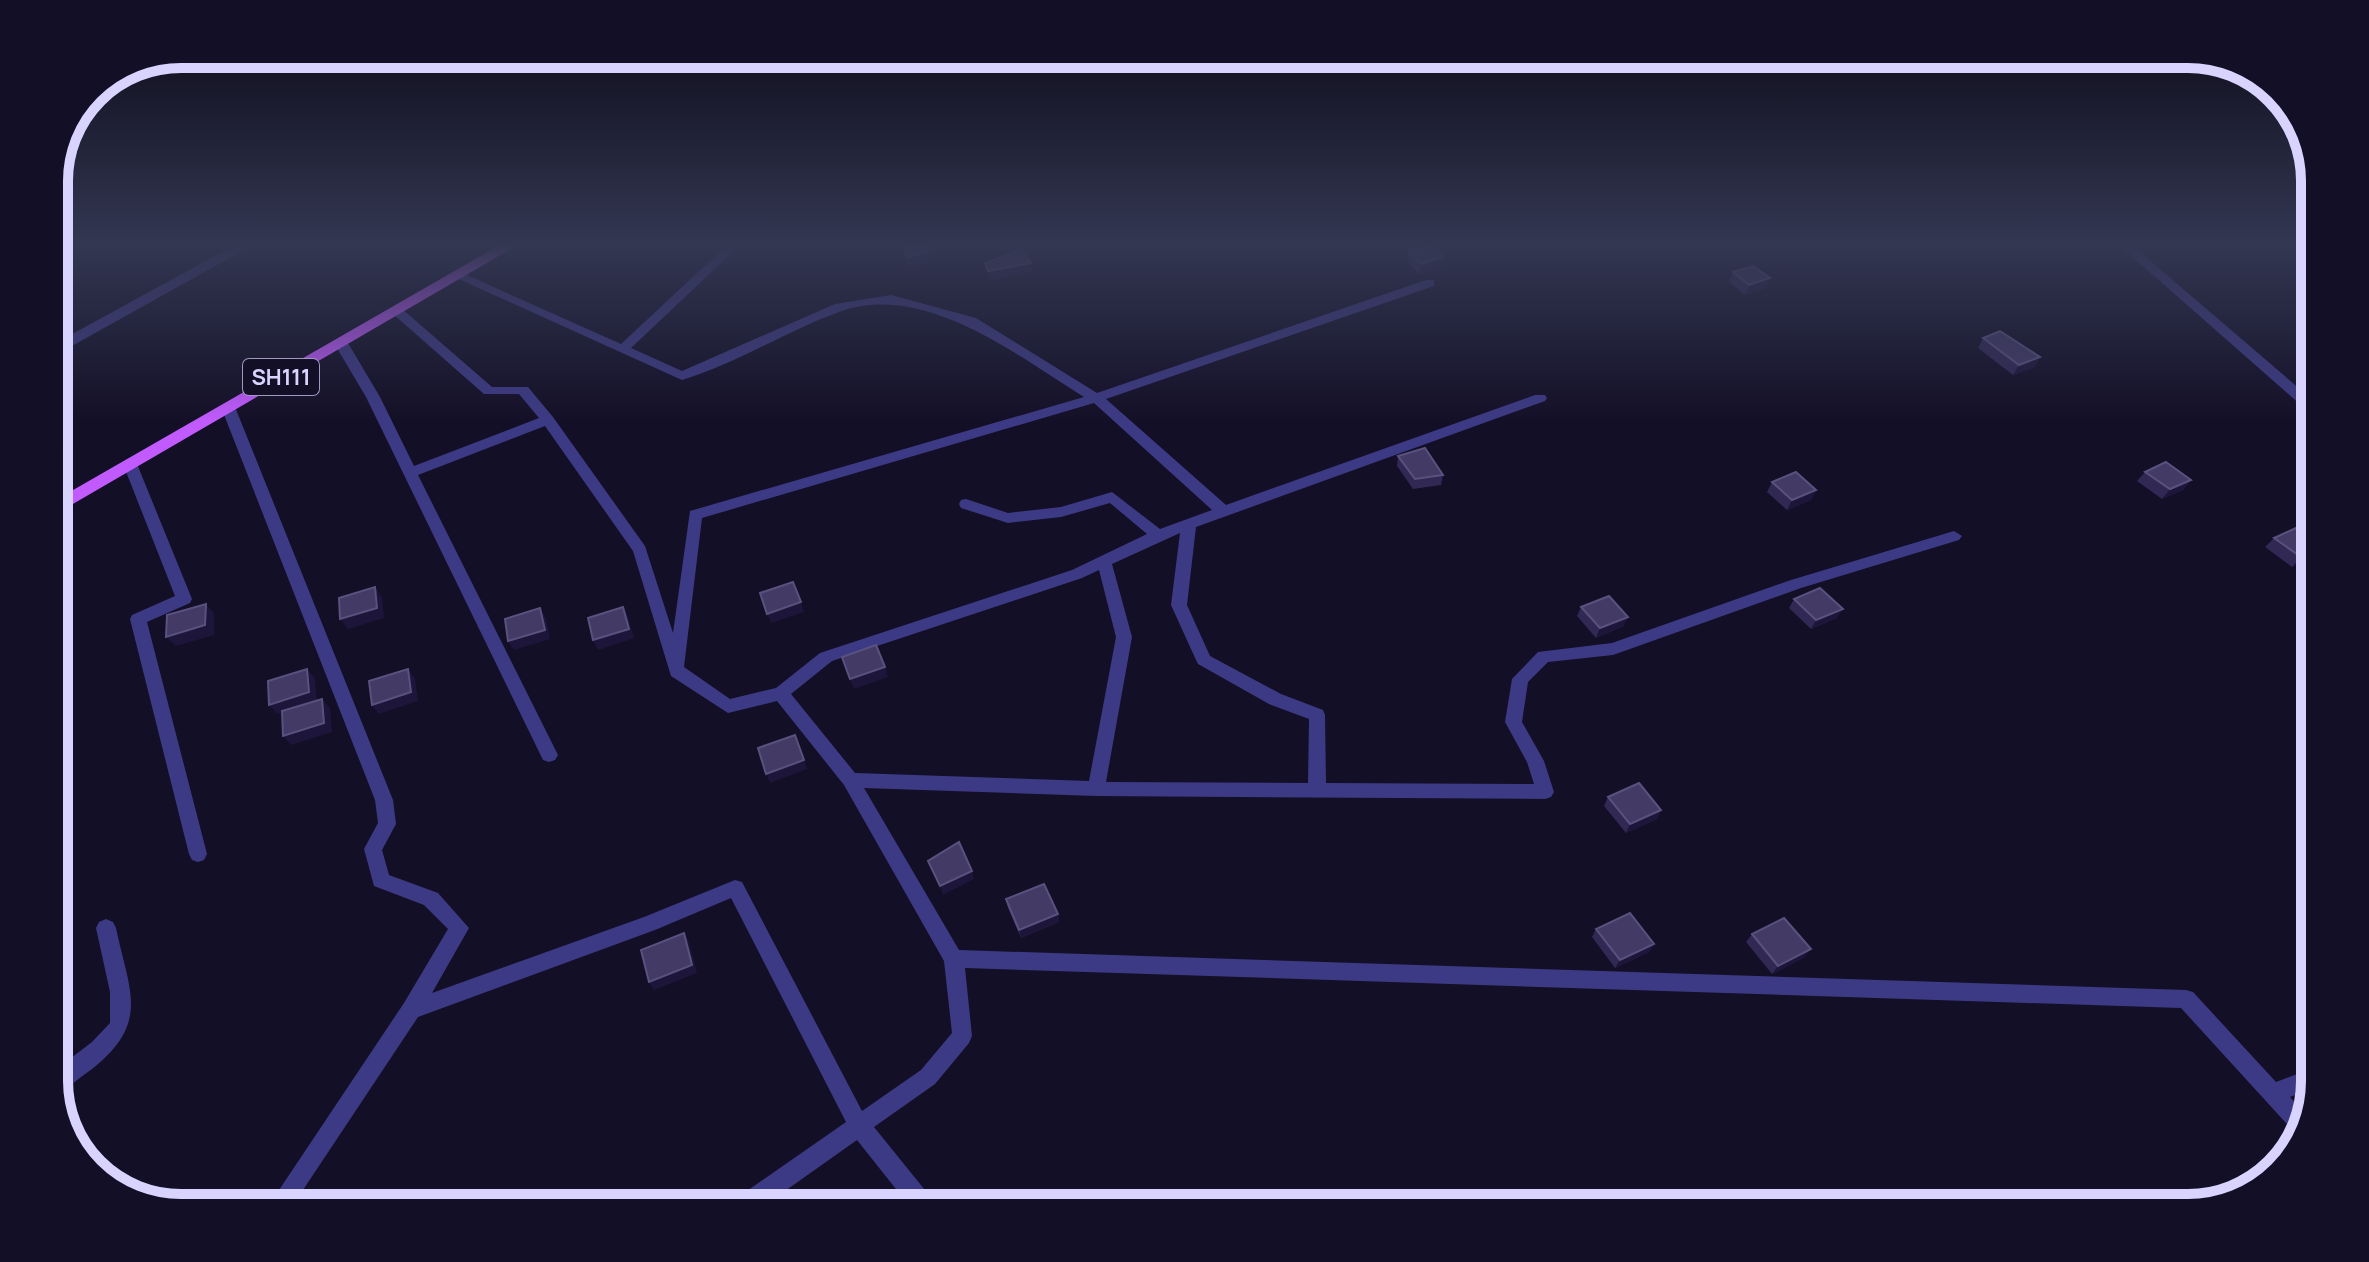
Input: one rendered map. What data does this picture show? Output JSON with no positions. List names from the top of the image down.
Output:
{
  "streets": {
    "main road": ["SH111"]
  }
}
